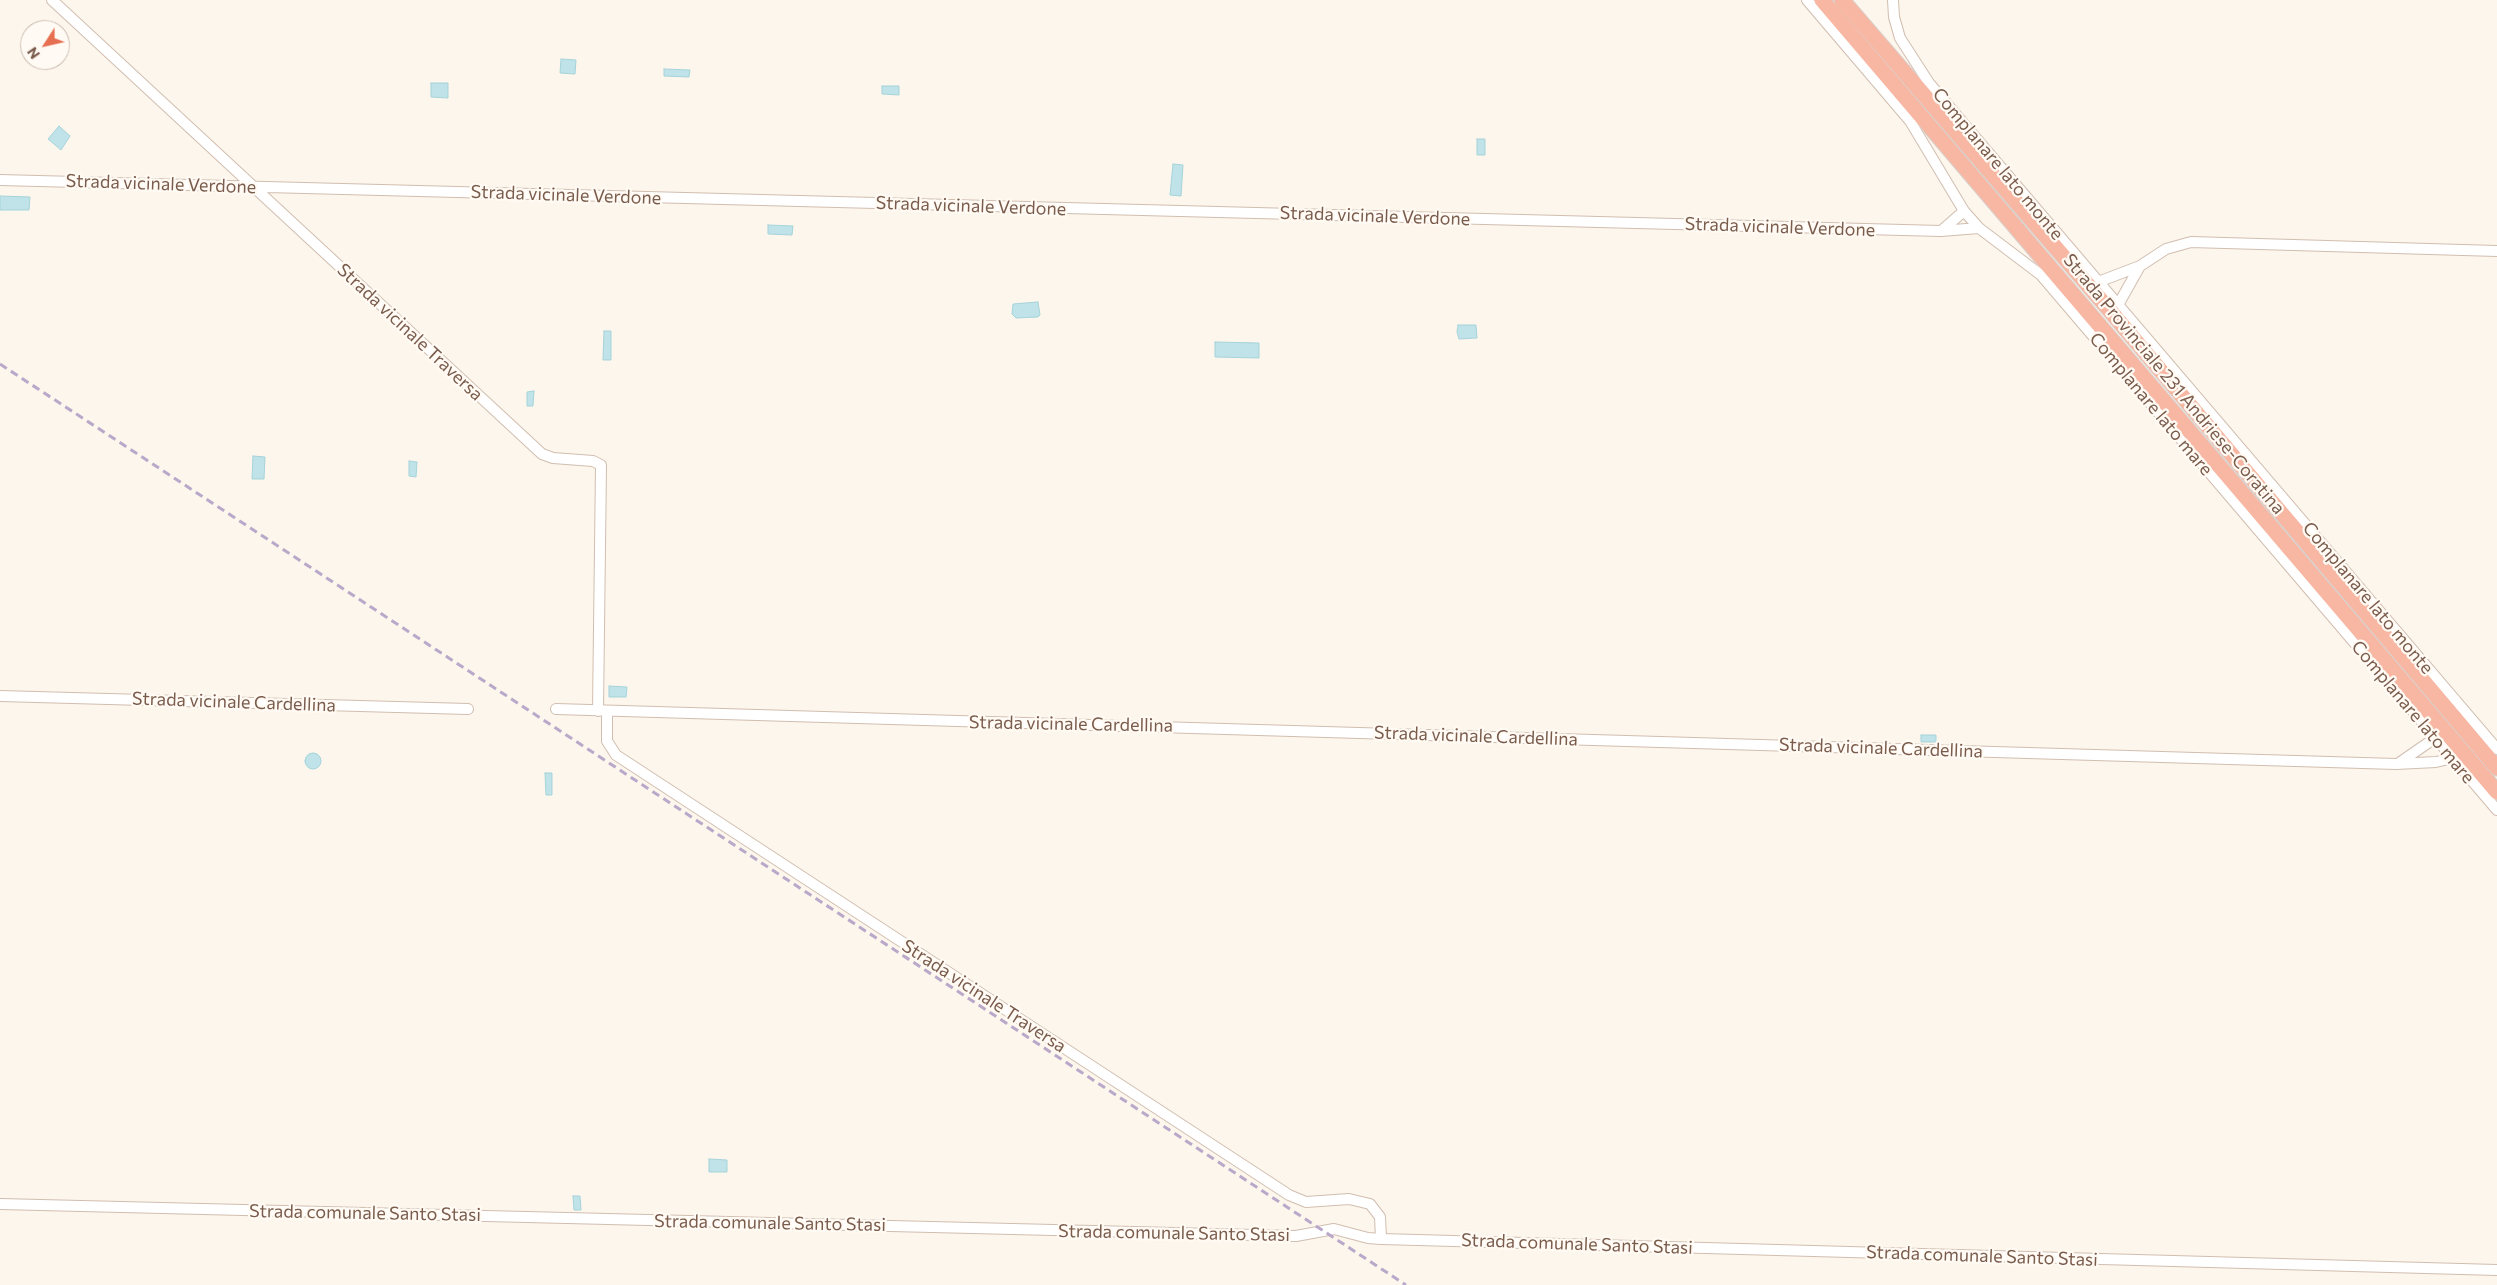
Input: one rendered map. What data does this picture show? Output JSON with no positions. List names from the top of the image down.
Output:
{
  "streets": {
    "highway": ["Strada Provinciale 231 Andriese-Coratina"],
    "street": [
      "Complanare lato monte",
      "Strada vicinale Verdone",
      "Strada vicinale Traversa",
      "Complanare lato mare",
      "Strada vicinale Cardellina",
      "Strada comunale Santo Stasi"
    ]
  },
  "crossings": [
    ["Strada vicinale Verdone", "Strada vicinale Traversa"],
    ["Strada vicinale Verdone", "Complanare lato mare"],
    ["Strada vicinale Traversa", "Strada vicinale Cardellina"],
    ["Strada vicinale Traversa", "Strada comunale Santo Stasi"],
    ["Complanare lato mare", "Strada vicinale Cardellina"]
  ],
  "north": "bottom left"
}
